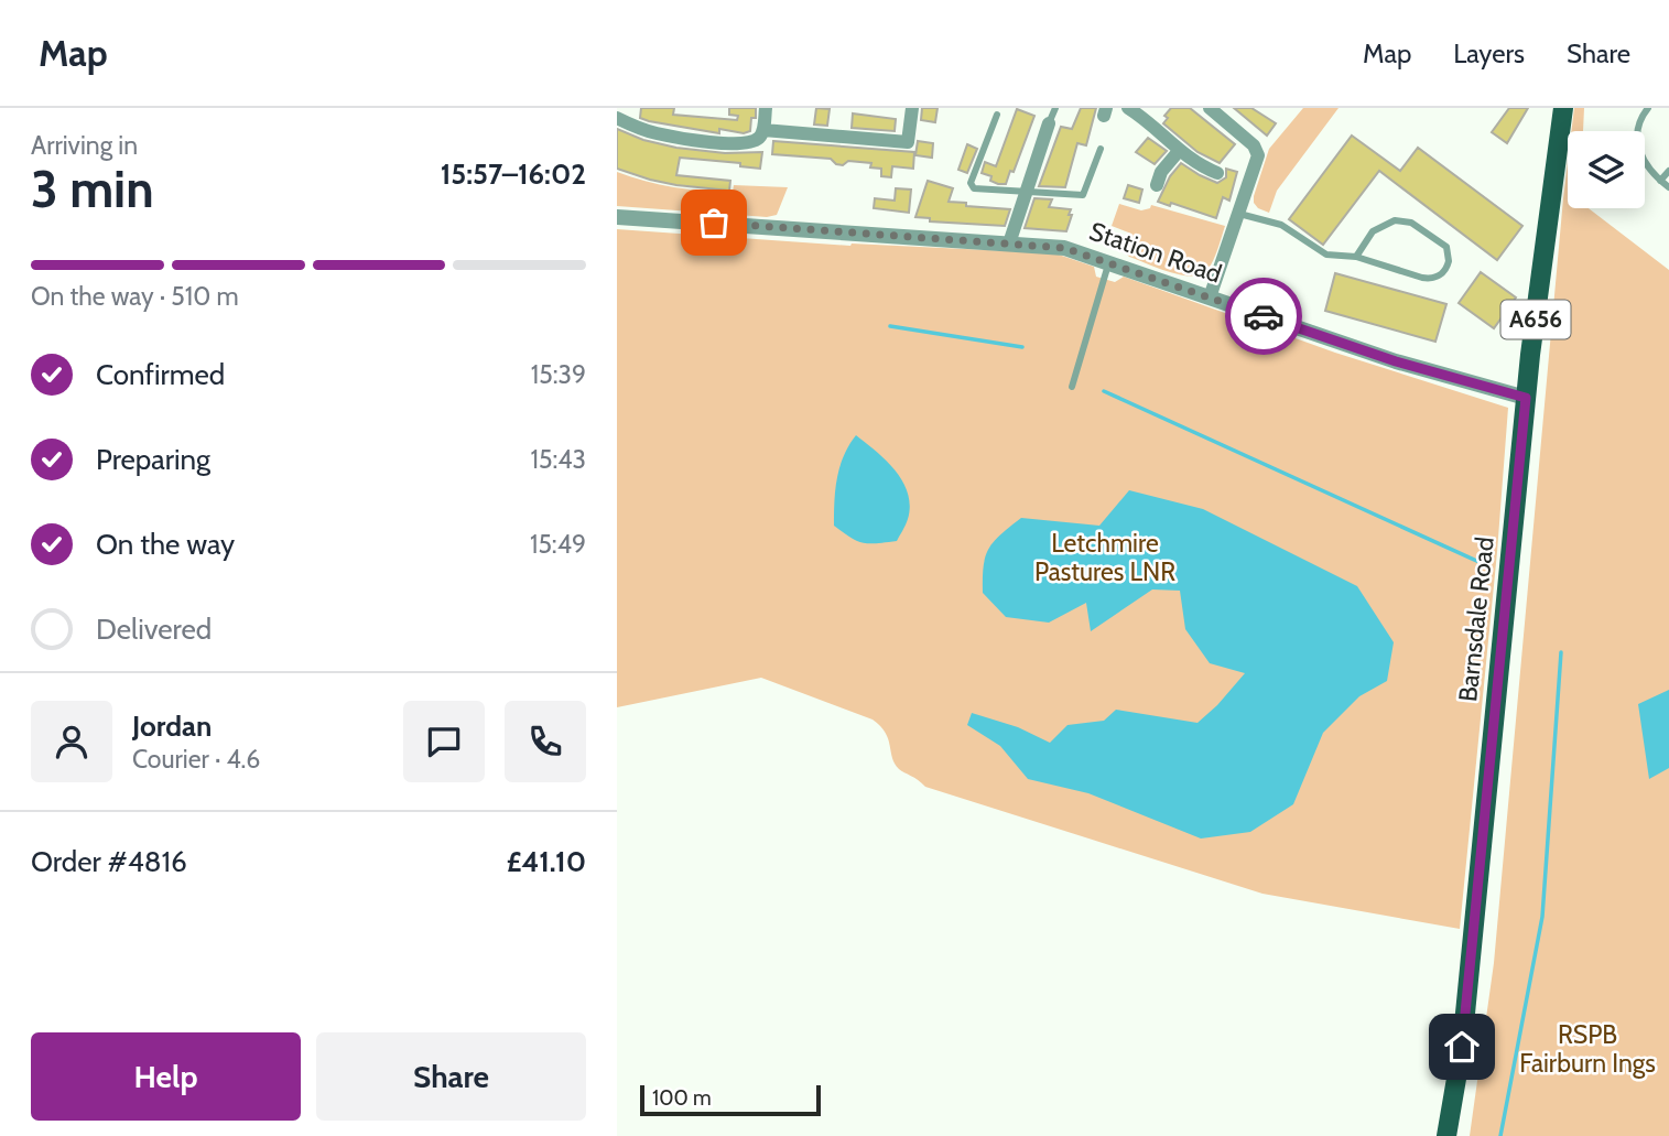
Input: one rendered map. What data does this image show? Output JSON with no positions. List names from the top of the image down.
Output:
{
  "streets": {
    "main road": ["A656", "Barnsdale Road"],
    "street": ["Station Road"]
  },
  "crossings": [
    ["Station Road", "Barnsdale Road"]
  ],
  "parks": ["Letchmire Pastures LNR", "RSPB Fairburn Ings"],
  "scale_bar": "100 m",
  "page": {
    "header": "Map",
    "nav": ["Map", "Layers", "Share"],
    "heading": ["3 min", "Arriving in", "15:57–16:02"],
    "panel": [
      "Jordan",
      "Courier · 4.6",
      "Order #4816",
      "£41.10"
    ],
    "bar": "On the way · 510 m",
    "list": [
      ["Confirmed", "15:39"],
      ["Preparing", "15:43"],
      ["On the way", "15:49"],
      "Delivered"
    ],
    "buttons": ["Help", "Share"],
    "scale": "100 m"
  }
}
